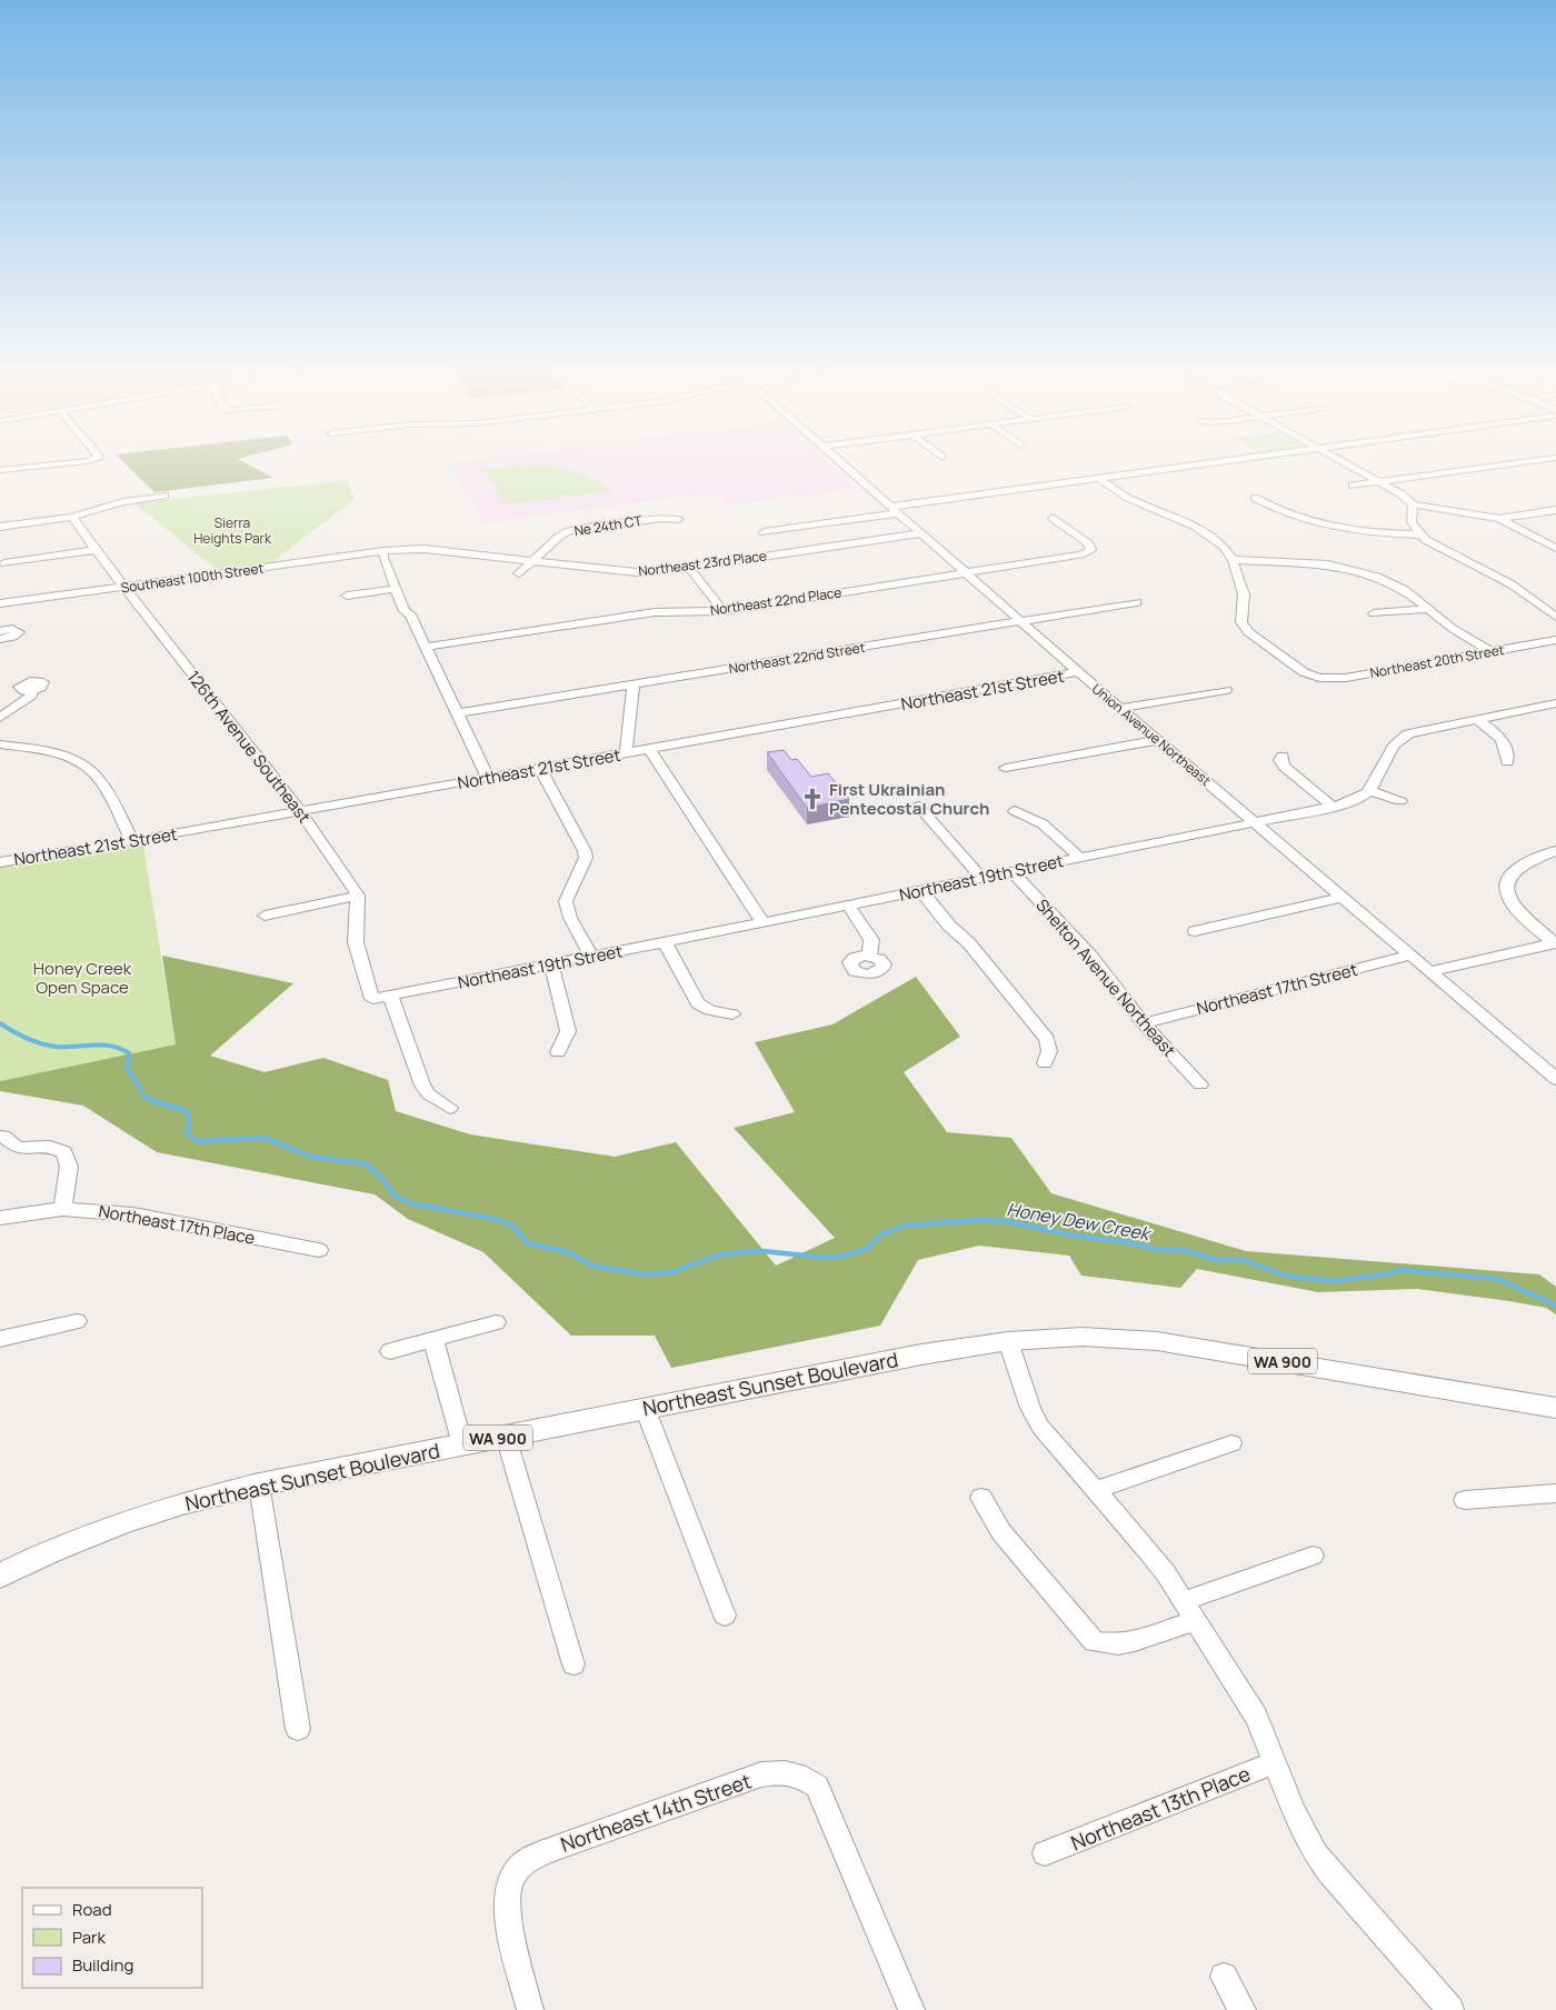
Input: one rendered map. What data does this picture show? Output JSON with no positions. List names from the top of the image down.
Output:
{
  "streets": {
    "main road": ["WA 900", "Northeast Sunset Boulevard"],
    "street": [
      "Ne 24th CT",
      "Northeast 23rd Place",
      "Southeast 100th Street",
      "Northeast 22nd Place",
      "Northeast 22nd Street",
      "Northeast 20th Street",
      "Northeast 21st Street",
      "Union Avenue Northeast",
      "126th Avenue Southeast",
      "Northeast 19th Street",
      "Shelton Avenue Northeast",
      "Northeast 17th Street",
      "Northeast 17th Place",
      "Northeast 13th Place",
      "Northeast 14th Street"
    ]
  },
  "crossings": [
    ["Ne 24th CT", "Northeast 23rd Place"],
    ["Northeast 23rd Place", "Southeast 100th Street"],
    ["Northeast 23rd Place", "Union Avenue Northeast"],
    ["Southeast 100th Street", "126th Avenue Southeast"],
    ["Northeast 22nd Place", "Union Avenue Northeast"],
    ["Northeast 22nd Street", "Union Avenue Northeast"],
    ["Northeast 21st Street", "Union Avenue Northeast"],
    ["Northeast 21st Street", "126th Avenue Southeast"],
    ["Union Avenue Northeast", "Northeast 19th Street"],
    ["Union Avenue Northeast", "Northeast 17th Street"],
    ["126th Avenue Southeast", "Northeast 19th Street"],
    ["Northeast 19th Street", "Shelton Avenue Northeast"],
    ["Shelton Avenue Northeast", "Northeast 17th Street"]
  ],
  "water": ["Honey Dew Creek"],
  "parks": ["Sierra Heights Park", "Honey Creek Open Space"],
  "places": {
    "church": ["First Ukrainian Pentecostal Church"]
  },
  "legend": ["Road", "Park", "Building"]
}
